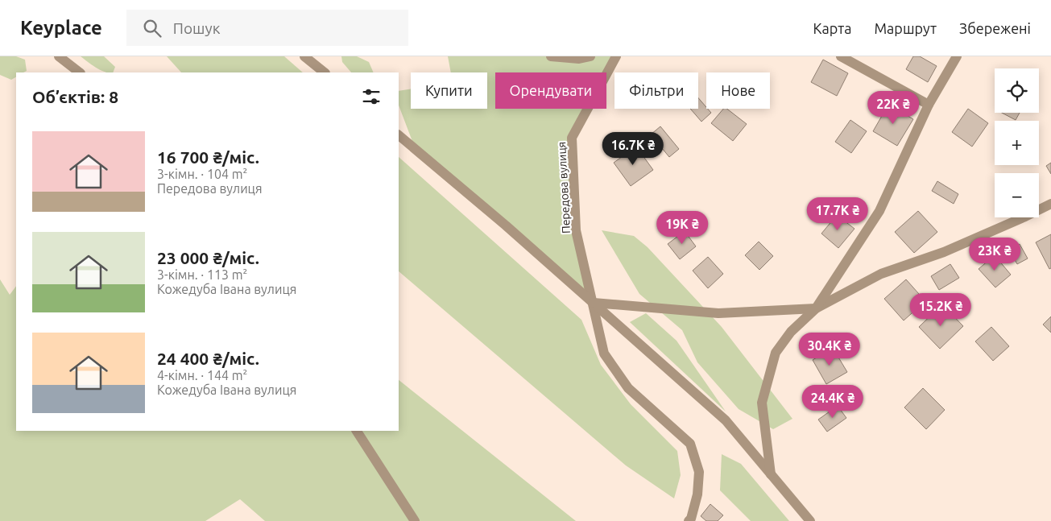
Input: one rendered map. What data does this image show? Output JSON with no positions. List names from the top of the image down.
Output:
{
  "streets": {
    "street": ["Передова вулиця"]
  },
  "page": {
    "header": "Keyplace",
    "search": "Пошук",
    "nav": ["Карта", "Маршрут", "Збережені"],
    "map_buttons": ["+", "−"],
    "chip": [
      "Купити",
      "Орендувати",
      "Фільтри",
      "Нове"
    ],
    "heading": "Об’єктів: 8",
    "price": [
      "22K ₴",
      "16.7K ₴",
      "17.7K ₴",
      "19K ₴",
      "23K ₴",
      "15.2K ₴",
      "30.4K ₴",
      "24.4K ₴"
    ],
    "list": [
      {
        "name": "16 700 ₴/міс.",
        "note": "3-кімн. · 104 m² · Передова вулиця"
      },
      {
        "name": "23 000 ₴/міс.",
        "note": "3-кімн. · 113 m² · Кожедуба Івана вулиця"
      },
      {
        "name": "24 400 ₴/міс.",
        "note": "4-кімн. · 144 m² · Кожедуба Івана вулиця"
      }
    ]
  }
}
